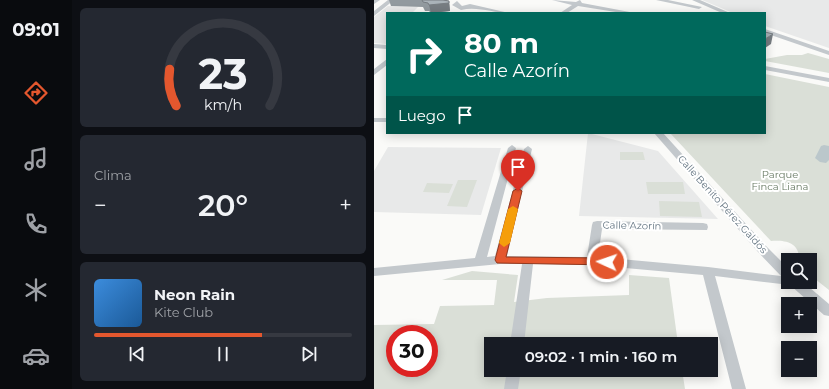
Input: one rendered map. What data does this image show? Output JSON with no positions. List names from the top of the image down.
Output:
{
  "streets": {
    "street": ["Calle Benito Pérez Galdós", "Calle Azorín"]
  },
  "parks": ["Parque Finca Liana"],
  "page": {
    "tabs": "09:01",
    "turn": ["80 m", "Calle Azorín"],
    "then": "Luego",
    "tile": "Clima",
    "heat": ["−", "20°", "+"],
    "map_buttons": ["+", "−"],
    "song": ["Neon Rain", "Kite Club"],
    "limit": "30",
    "trip": "09:02 · 1 min · 160 m",
    "gauge": ["23", "km/h"]
  }
}
